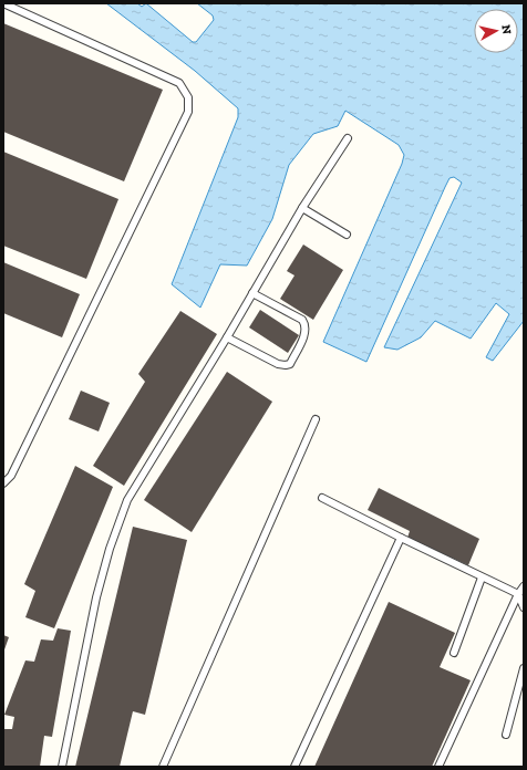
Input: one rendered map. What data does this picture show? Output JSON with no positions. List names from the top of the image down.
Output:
{
  "north": "right"
}
